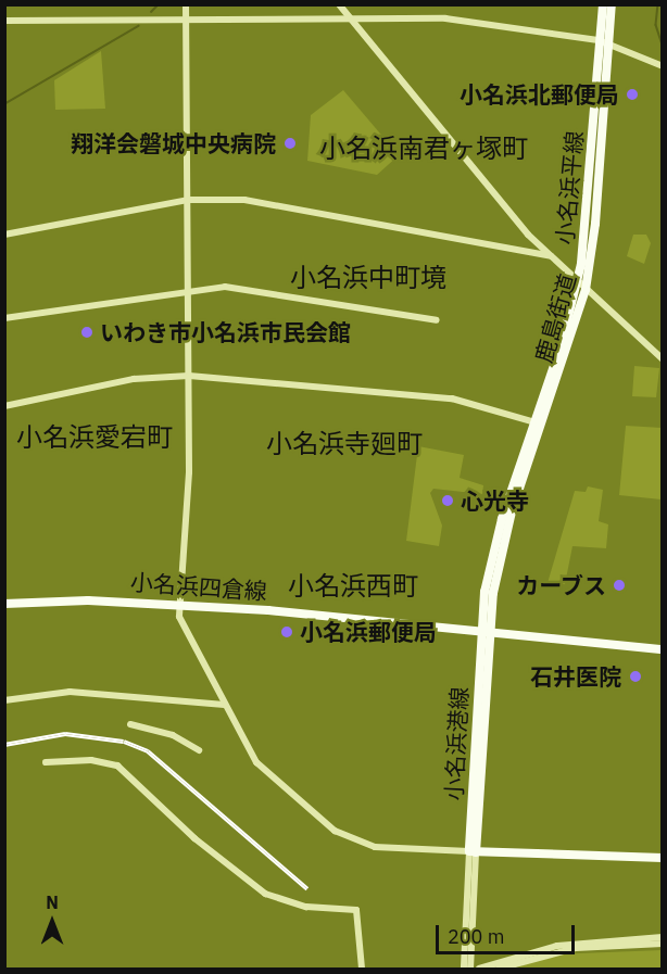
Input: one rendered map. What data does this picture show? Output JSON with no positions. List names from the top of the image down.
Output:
{
  "streets": {
    "main road": [
      "小名浜平線",
      "鹿島街道",
      "小名浜四倉線",
      "小名浜港線"
    ]
  },
  "crossings": [
    ["小名浜平線", "鹿島街道"],
    ["鹿島街道", "小名浜四倉線"],
    ["鹿島街道", "小名浜港線"],
    ["小名浜四倉線", "小名浜港線"]
  ],
  "districts": [
    "小名浜南君ヶ塚町",
    "小名浜中町境",
    "小名浜愛宕町",
    "小名浜寺廻町",
    "小名浜西町"
  ],
  "places": [
    "小名浜北郵便局",
    "翔洋会磐城中央病院",
    "いわき市小名浜市民会館",
    "心光寺",
    "カーブス",
    "小名浜郵便局",
    "石井医院"
  ],
  "scale_bar": "200 m",
  "north": "top"
}
